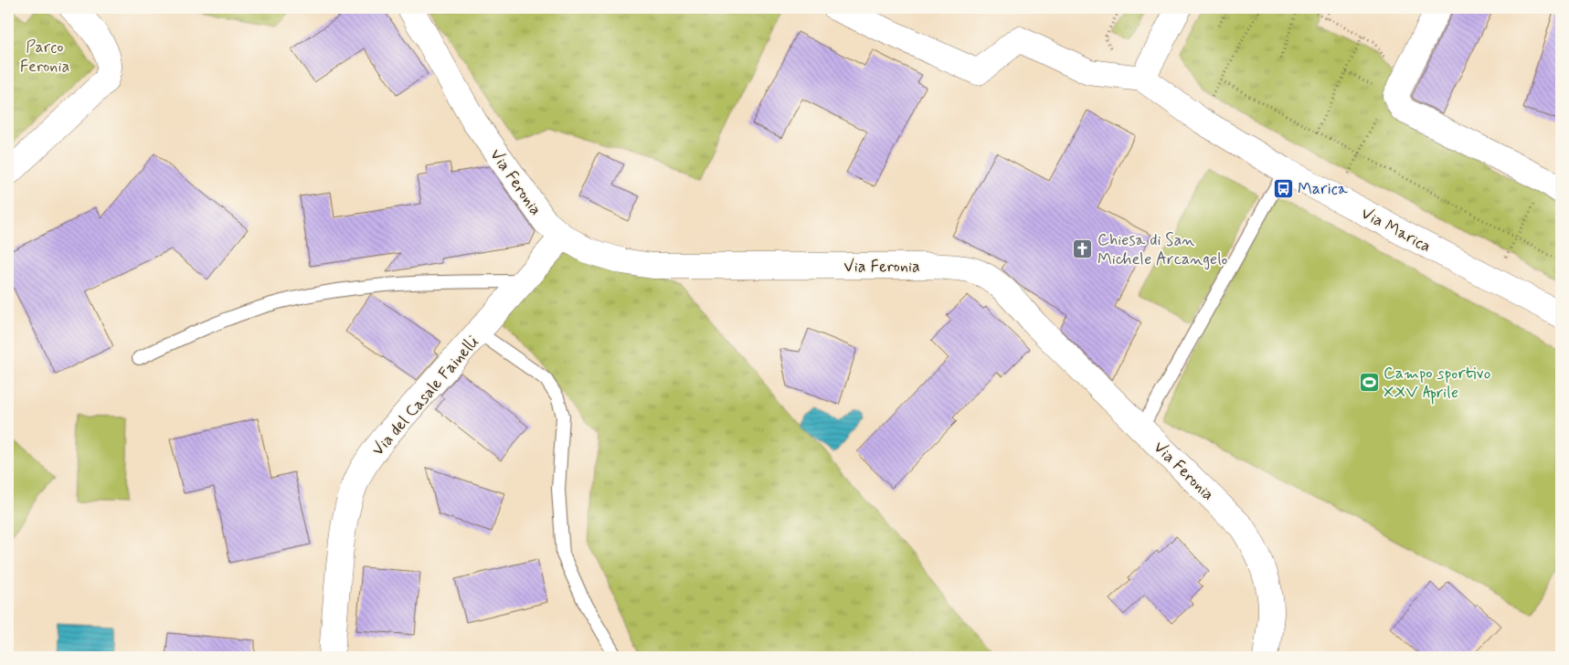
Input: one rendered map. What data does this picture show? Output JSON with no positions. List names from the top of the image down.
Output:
{
  "streets": {
    "street": ["Via Feronia", "Via Marica", "Via del Casale Fainelli"]
  },
  "crossings": [
    ["Via Feronia", "Via del Casale Fainelli"]
  ],
  "parks": ["Parco Feronia"],
  "places": {
    "bus stop": ["Marica"],
    "church": ["Chiesa di San Michele Arcangelo"],
    "sports": ["Campo sportivo XXV Aprile"]
  }
}
